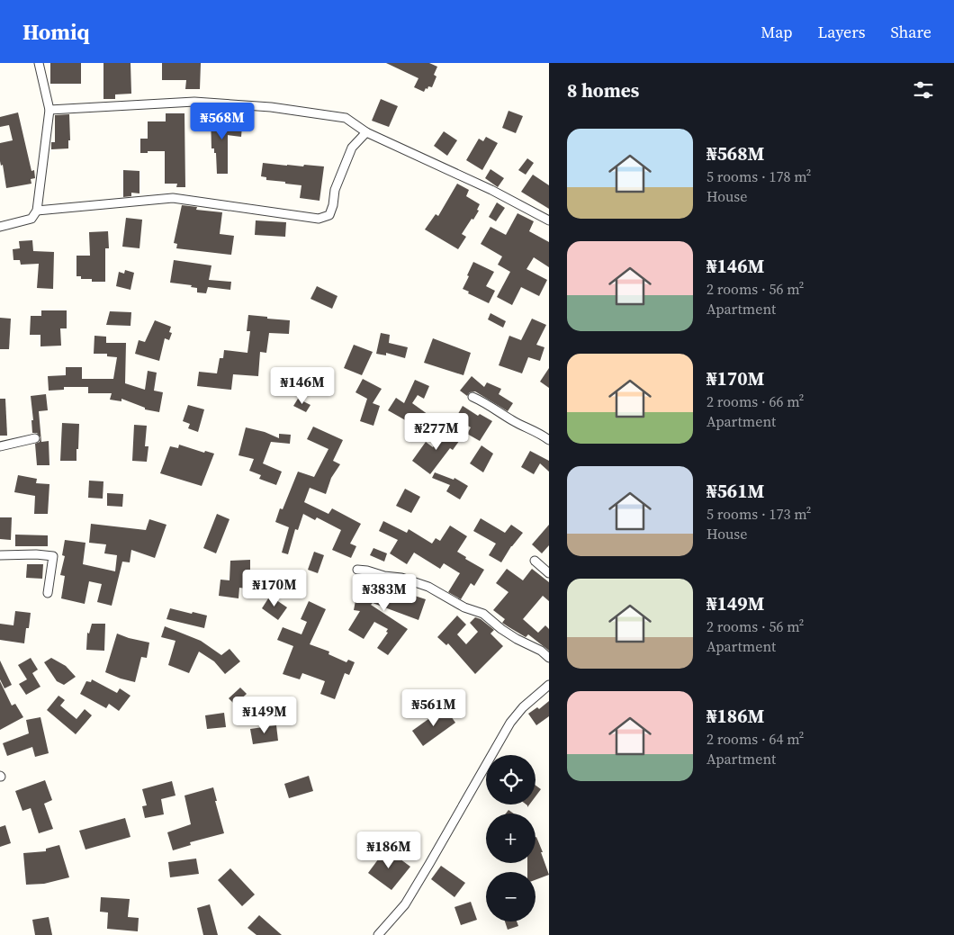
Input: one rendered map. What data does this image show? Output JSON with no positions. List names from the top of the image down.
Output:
{
  "page": {
    "header": "Homiq",
    "nav": ["Map", "Layers", "Share"],
    "heading": "8 homes",
    "price": [
      "₦568M",
      "₦146M",
      "₦277M",
      "₦170M",
      "₦383M",
      "₦561M",
      "₦149M",
      "₦186M"
    ],
    "list": [
      {
        "name": "₦568M",
        "note": "5 rooms · 178 m² · House"
      },
      {
        "name": "₦146M",
        "note": "2 rooms · 56 m² · Apartment"
      },
      {
        "name": "₦170M",
        "note": "2 rooms · 66 m² · Apartment"
      },
      {
        "name": "₦561M",
        "note": "5 rooms · 173 m² · House"
      },
      {
        "name": "₦149M",
        "note": "2 rooms · 56 m² · Apartment"
      },
      {
        "name": "₦186M",
        "note": "2 rooms · 64 m² · Apartment"
      }
    ],
    "map_buttons": ["+", "−"]
  }
}
